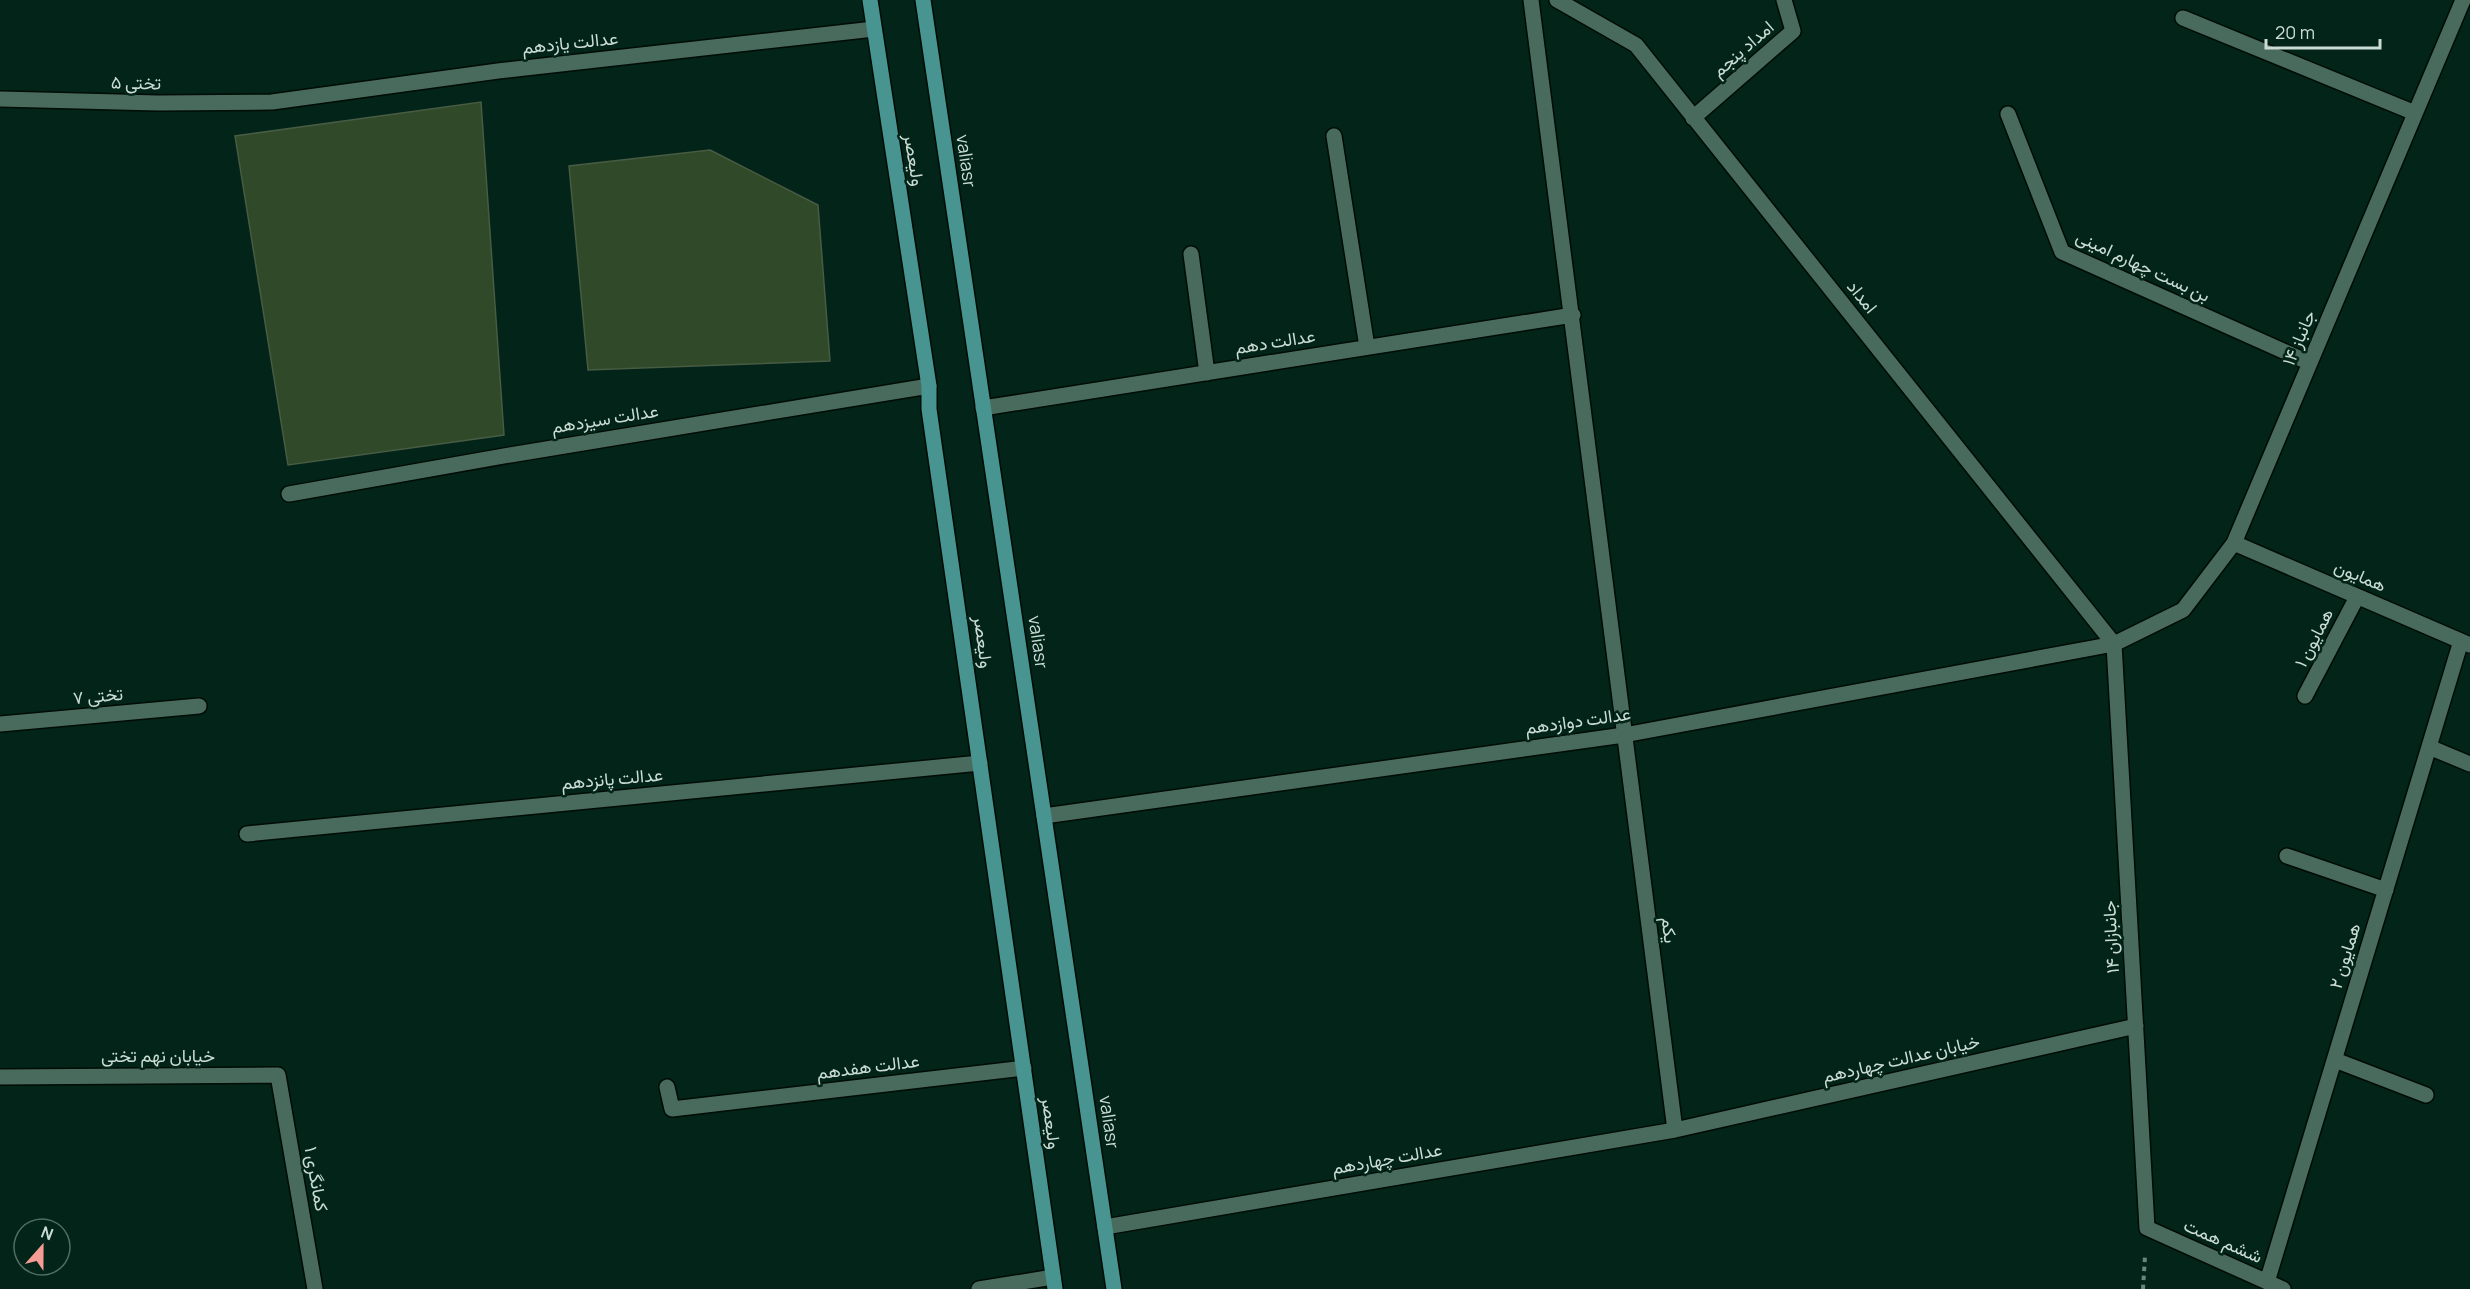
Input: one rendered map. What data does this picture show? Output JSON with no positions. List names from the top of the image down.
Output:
{
  "streets": {
    "main road": ["ولیعصر", "valiasr"],
    "street": [
      "عدالت یازدهم",
      "امداد پنجم",
      "۵ تختی",
      "بن بست چهارم امینی",
      "امداد",
      "جانباز ۱۴",
      "عدالت دهم",
      "عدالت سیزدهم",
      "همایون",
      "۱ همایون",
      "تختی ۷",
      "عدالت دوازدهم",
      "عدالت پانزدهم",
      "یکم",
      "جانبازان ۱۴",
      "۲ همایون",
      "خیابان نهم تختی",
      "خیابان عدالت چهاردهم",
      "عدالت هفدهم",
      "عدالت چهاردهم",
      "۱ کمانگری",
      "ششم همت"
    ]
  },
  "crossings": [
    ["عدالت یازدهم", "۵ تختی"],
    ["عدالت یازدهم", "ولیعصر"],
    ["امداد پنجم", "امداد"],
    ["ولیعصر", "عدالت سیزدهم"],
    ["ولیعصر", "عدالت پانزدهم"],
    ["ولیعصر", "عدالت هفدهم"],
    ["valiasr", "عدالت دهم"],
    ["valiasr", "عدالت دوازدهم"],
    ["valiasr", "عدالت چهاردهم"],
    ["بن بست چهارم امینی", "جانباز ۱۴"],
    ["امداد", "جانباز ۱۴"],
    ["امداد", "عدالت دوازدهم"],
    ["امداد", "جانبازان ۱۴"],
    ["جانباز ۱۴", "همایون"],
    ["جانباز ۱۴", "عدالت دوازدهم"],
    ["جانباز ۱۴", "جانبازان ۱۴"],
    ["عدالت دهم", "یکم"],
    ["همایون", "۱ همایون"],
    ["همایون", "۲ همایون"],
    ["عدالت دوازدهم", "یکم"],
    ["عدالت دوازدهم", "جانبازان ۱۴"],
    ["یکم", "خیابان عدالت چهاردهم"],
    ["یکم", "عدالت چهاردهم"],
    ["جانبازان ۱۴", "خیابان عدالت چهاردهم"],
    ["جانبازان ۱۴", "ششم همت"],
    ["۲ همایون", "ششم همت"],
    ["خیابان نهم تختی", "۱ کمانگری"],
    ["خیابان عدالت چهاردهم", "عدالت چهاردهم"]
  ],
  "scale_bar": "20 m",
  "north": "top"
}
